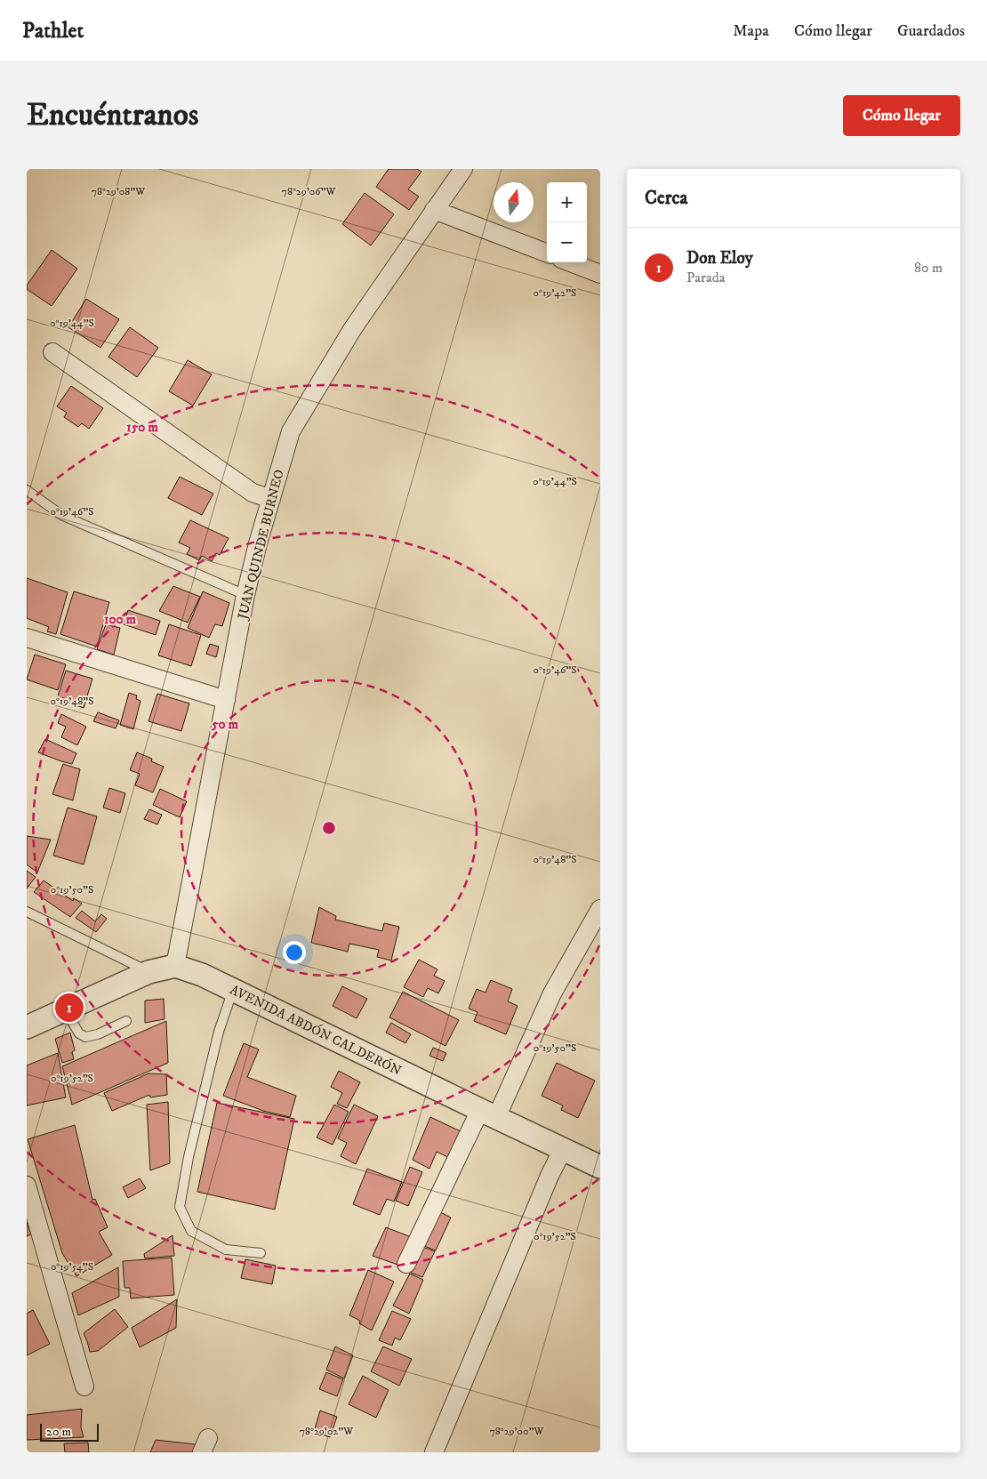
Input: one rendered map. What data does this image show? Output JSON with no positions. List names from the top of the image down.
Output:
{
  "streets": {
    "street": ["JUAN QUINDE BURNEO", "AVENIDA ABDÓN CALDERÓN"]
  },
  "crossings": [
    ["JUAN QUINDE BURNEO", "AVENIDA ABDÓN CALDERÓN"]
  ],
  "scale_bar": "20 m",
  "north": "top",
  "page": {
    "header": "Pathlet",
    "nav": ["Mapa", "Cómo llegar", "Guardados"],
    "buttons": "Cómo llegar",
    "title": "Encuéntranos",
    "heading": "Cerca",
    "map_buttons": ["+", "−"],
    "list": [
      {
        "mark": "1",
        "name": "Don Eloy",
        "note": "Parada",
        "value": "80 m"
      }
    ],
    "pins": "1",
    "scale": "20 m"
  },
  "coordinates": [
    "78°29'08\"W",
    "78°29'06\"W",
    "0°19'42\"S",
    "0°19'44\"S",
    "0°19'46\"S",
    "0°19'48\"S",
    "0°19'50\"S",
    "0°19'52\"S",
    "0°19'54\"S",
    "78°29'02\"W",
    "78°29'00\"W"
  ],
  "rings": ["150 m", "100 m", "50 m"]
}
